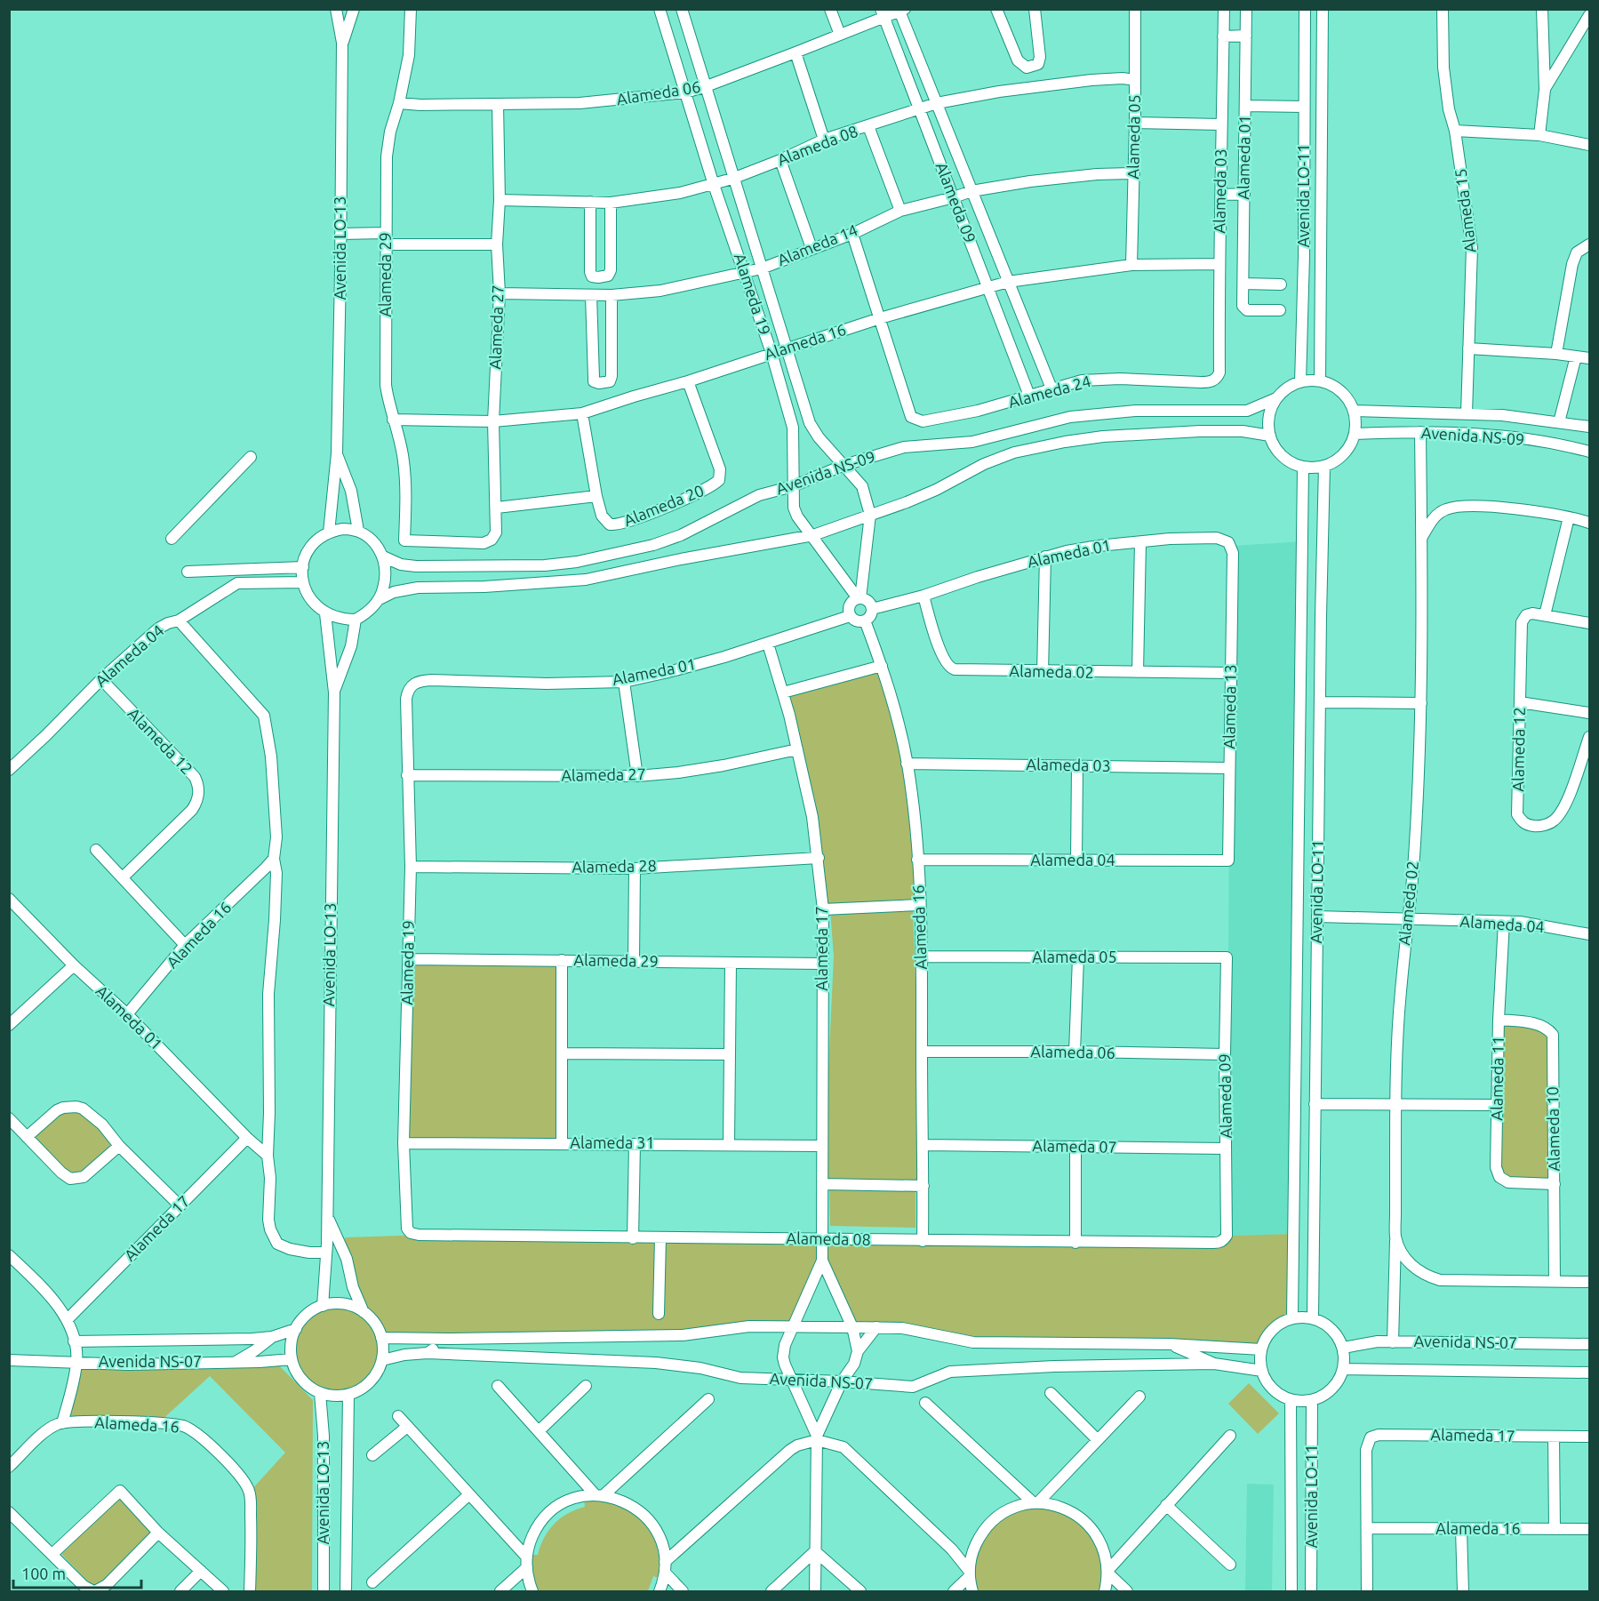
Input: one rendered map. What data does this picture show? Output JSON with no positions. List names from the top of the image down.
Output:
{
  "streets": {
    "street": [
      "Alameda 06",
      "Alameda 05",
      "Alameda 08",
      "Alameda 01",
      "Alameda 03",
      "Avenida LO-11",
      "Alameda 09",
      "Alameda 15",
      "Alameda 14",
      "Avenida LO-13",
      "Alameda 29",
      "Alameda 19",
      "Alameda 27",
      "Alameda 16",
      "Alameda 24",
      "Avenida NS-09",
      "Alameda 20",
      "Alameda 04",
      "Alameda 02",
      "Alameda 13",
      "Alameda 12",
      "Alameda 28",
      "Alameda 17",
      "Alameda 11",
      "Alameda 10",
      "Alameda 31",
      "Alameda 07",
      "Avenida NS-07"
    ]
  },
  "crossings": [
    ["Alameda 06", "Alameda 09"],
    ["Alameda 06", "Alameda 29"],
    ["Alameda 06", "Alameda 19"],
    ["Alameda 06", "Alameda 27"],
    ["Alameda 06", "Alameda 16"],
    ["Alameda 05", "Alameda 08"],
    ["Alameda 05", "Alameda 09"],
    ["Alameda 05", "Alameda 14"],
    ["Alameda 05", "Alameda 16"],
    ["Alameda 08", "Alameda 09"],
    ["Alameda 08", "Alameda 19"],
    ["Alameda 08", "Alameda 27"],
    ["Alameda 08", "Alameda 16"],
    ["Alameda 08", "Alameda 17"],
    ["Alameda 01", "Alameda 19"],
    ["Alameda 01", "Alameda 16"],
    ["Alameda 01", "Alameda 02"],
    ["Alameda 01", "Alameda 13"],
    ["Alameda 01", "Alameda 17"],
    ["Alameda 03", "Alameda 16"],
    ["Alameda 03", "Alameda 24"],
    ["Alameda 03", "Alameda 13"],
    ["Avenida LO-11", "Avenida NS-09"],
    ["Avenida LO-11", "Alameda 04"],
    ["Avenida LO-11", "Avenida NS-07"],
    ["Alameda 09", "Alameda 14"],
    ["Alameda 09", "Alameda 16"],
    ["Alameda 09", "Alameda 24"],
    ["Alameda 09", "Alameda 07"],
    ["Alameda 15", "Avenida NS-09"],
    ["Alameda 14", "Alameda 19"],
    ["Alameda 14", "Alameda 27"],
    ["Avenida LO-13", "Avenida NS-09"],
    ["Avenida LO-13", "Avenida NS-07"],
    ["Alameda 29", "Alameda 19"],
    ["Alameda 29", "Alameda 27"],
    ["Alameda 29", "Alameda 16"],
    ["Alameda 29", "Alameda 17"],
    ["Alameda 19", "Alameda 27"],
    ["Alameda 19", "Alameda 16"],
    ["Alameda 19", "Avenida NS-09"],
    ["Alameda 19", "Alameda 28"],
    ["Alameda 19", "Alameda 31"],
    ["Alameda 27", "Alameda 16"],
    ["Alameda 27", "Alameda 17"],
    ["Alameda 16", "Alameda 24"],
    ["Alameda 16", "Alameda 20"],
    ["Alameda 16", "Alameda 04"],
    ["Alameda 16", "Alameda 17"],
    ["Alameda 16", "Alameda 07"],
    ["Avenida NS-09", "Alameda 02"],
    ["Alameda 04", "Alameda 02"],
    ["Alameda 04", "Alameda 13"],
    ["Alameda 04", "Alameda 12"],
    ["Alameda 04", "Alameda 11"],
    ["Alameda 02", "Alameda 13"],
    ["Alameda 02", "Alameda 10"],
    ["Alameda 28", "Alameda 17"],
    ["Alameda 17", "Alameda 31"],
    ["Alameda 11", "Alameda 10"]
  ],
  "scale_bar": "100 m"
}
